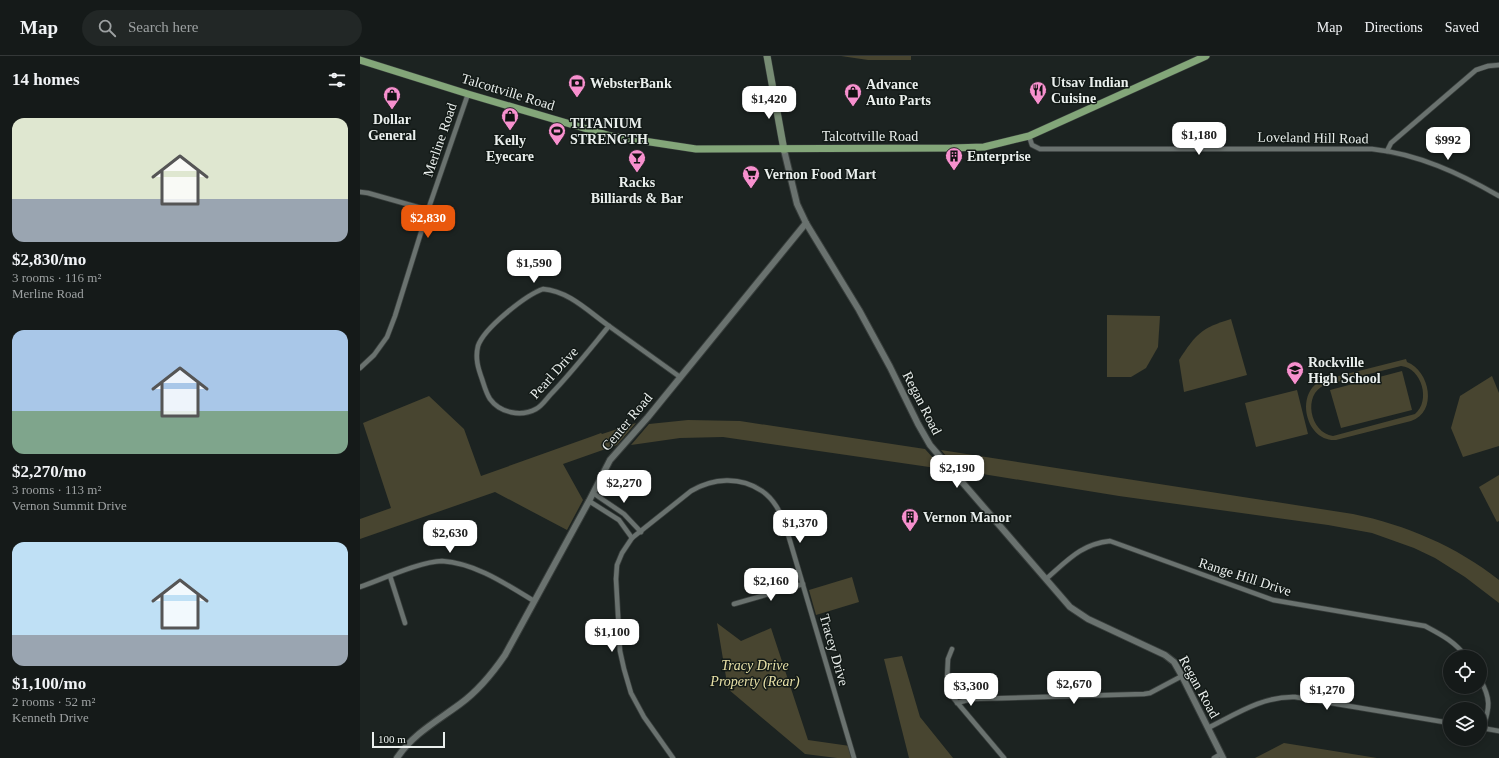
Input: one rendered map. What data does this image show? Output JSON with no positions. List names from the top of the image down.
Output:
{
  "streets": {
    "main road": ["Talcottville Road"],
    "street": [
      "Loveland Hill Road",
      "Merline Road",
      "Pearl Drive",
      "Regan Road",
      "Center Road",
      "Range Hill Drive",
      "Tracey Drive"
    ]
  },
  "crossings": [
    ["Talcottville Road", "Loveland Hill Road"],
    ["Talcottville Road", "Merline Road"],
    ["Talcottville Road", "Regan Road"],
    ["Pearl Drive", "Center Road"],
    ["Regan Road", "Center Road"],
    ["Regan Road", "Range Hill Drive"]
  ],
  "parks": ["Tracy Drive Property (Rear)"],
  "places": {
    "bank": ["WebsterBank"],
    "restaurant": ["Utsav Indian Cuisine"],
    "shop": ["Advance Auto Parts", "Dollar General", "Kelly Eyecare"],
    "sports": ["TITANIUM STRENGTH"],
    "building": ["Enterprise", "Vernon Manor"],
    "bar": ["Racks Billiards & Bar"],
    "supermarket": ["Vernon Food Mart"],
    "school or university": ["Rockville High School"]
  },
  "scale_bar": "100 m",
  "page": {
    "header": "Map",
    "search": "Search here",
    "nav": ["Map", "Directions", "Saved"],
    "heading": "14 homes",
    "price": [
      "$1,420",
      "$1,180",
      "$992",
      "$2,830",
      "$1,590",
      "$2,190",
      "$2,270",
      "$1,370",
      "$2,630",
      "$2,160",
      "$1,100",
      "$2,670",
      "$3,300",
      "$1,270"
    ],
    "list": [
      {
        "name": "$2,830/mo",
        "note": "3 rooms · 116 m² · Merline Road"
      },
      {
        "name": "$2,270/mo",
        "note": "3 rooms · 113 m² · Vernon Summit Drive"
      },
      {
        "name": "$1,100/mo",
        "note": "2 rooms · 52 m² · Kenneth Drive"
      }
    ],
    "scale": "100 m"
  }
}
